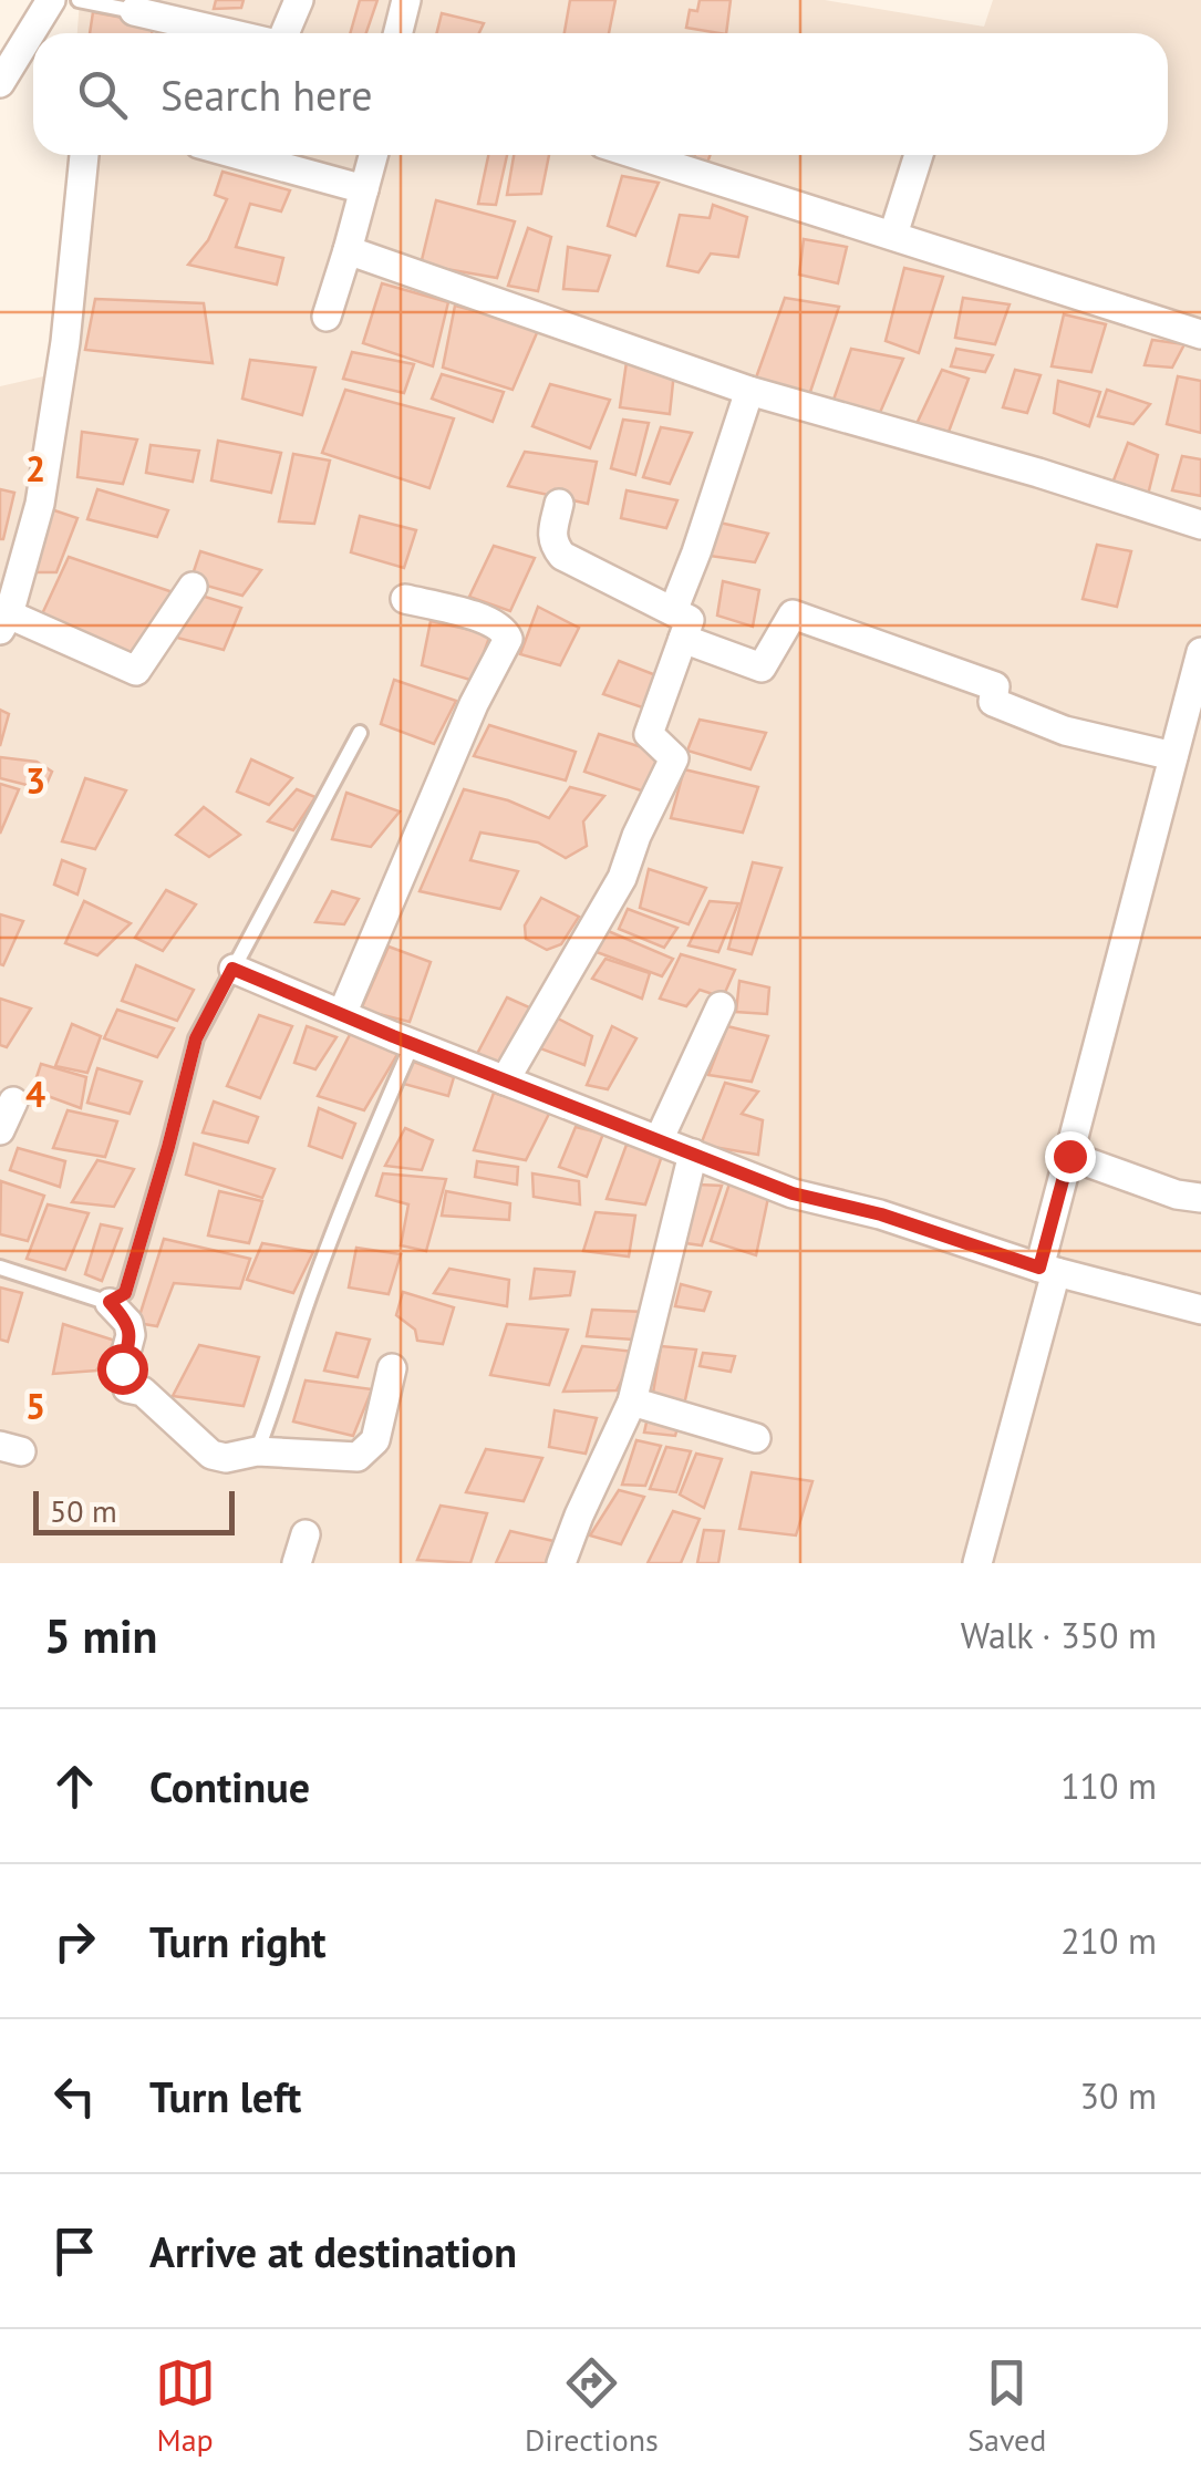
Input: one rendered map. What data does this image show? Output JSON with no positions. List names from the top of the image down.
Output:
{
  "scale_bar": "50 m",
  "page": {
    "search": "Search here",
    "scale": "50 m",
    "heading": ["5 min", "Walk · 350 m"],
    "list": [
      ["Continue", "110 m"],
      ["Turn right", "210 m"],
      ["Turn left", "30 m"],
      "Arrive at destination"
    ],
    "nav": ["Map", "Directions", "Saved"]
  },
  "grid": {
    "rows": [
      "2",
      "3",
      "4",
      "5"
    ]
  }
}
